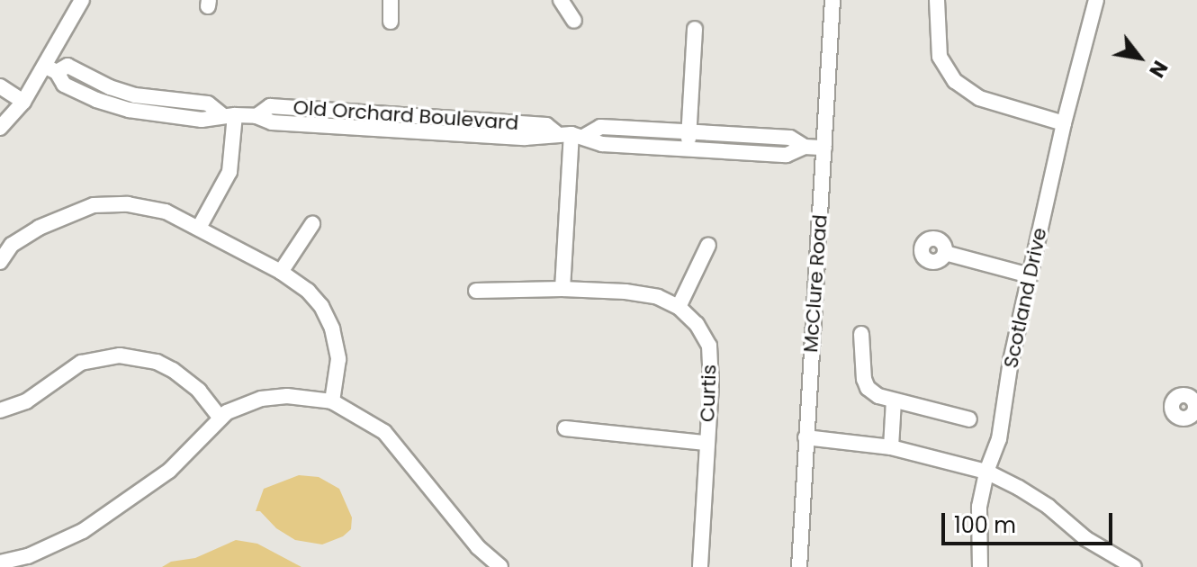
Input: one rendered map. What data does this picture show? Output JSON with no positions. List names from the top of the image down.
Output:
{
  "streets": {
    "street": [
      "Old Orchard Boulevard",
      "McClure Road",
      "Scotland Drive",
      "Curtis"
    ]
  },
  "crossings": [
    ["Old Orchard Boulevard", "McClure Road"]
  ],
  "scale_bar": "100 m",
  "north": "bottom right"
}
